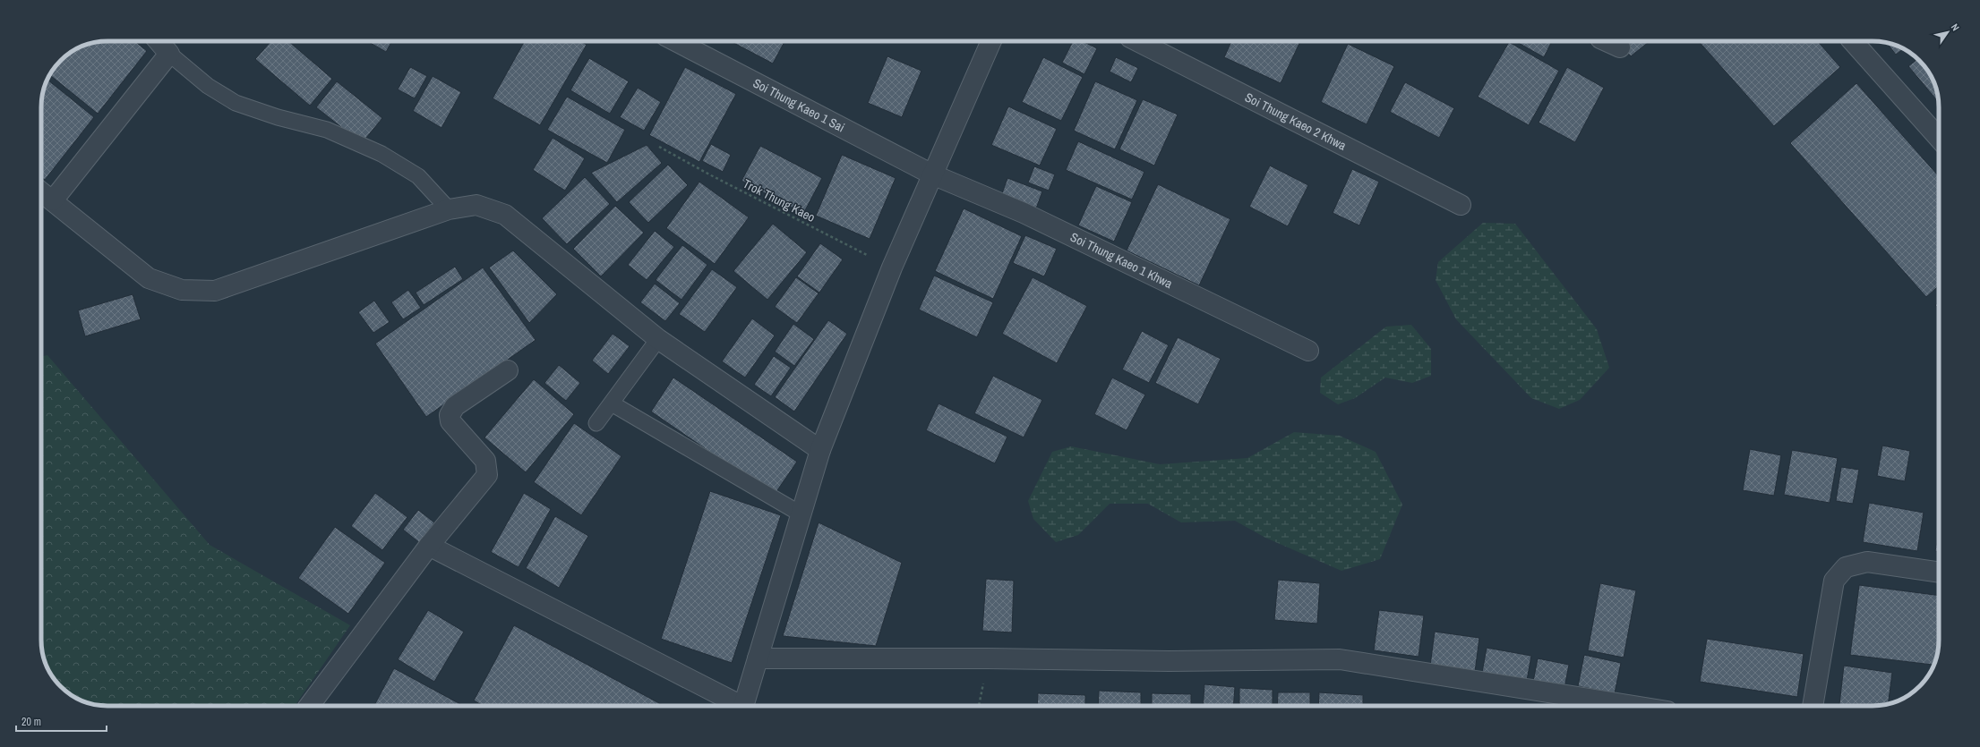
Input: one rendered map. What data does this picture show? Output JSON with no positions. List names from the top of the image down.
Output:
{
  "streets": {
    "street": ["Soi Thung Kaeo 1 Sai", "Soi Thung Kaeo 2 Khwa", "Soi Thung Kaeo 1 Khwa"],
    "path": ["Trok Thung Kaeo"]
  },
  "crossings": [
    ["Soi Thung Kaeo 1 Sai", "Soi Thung Kaeo 1 Khwa"]
  ],
  "scale_bar": "20 m",
  "north": "top right"
}
